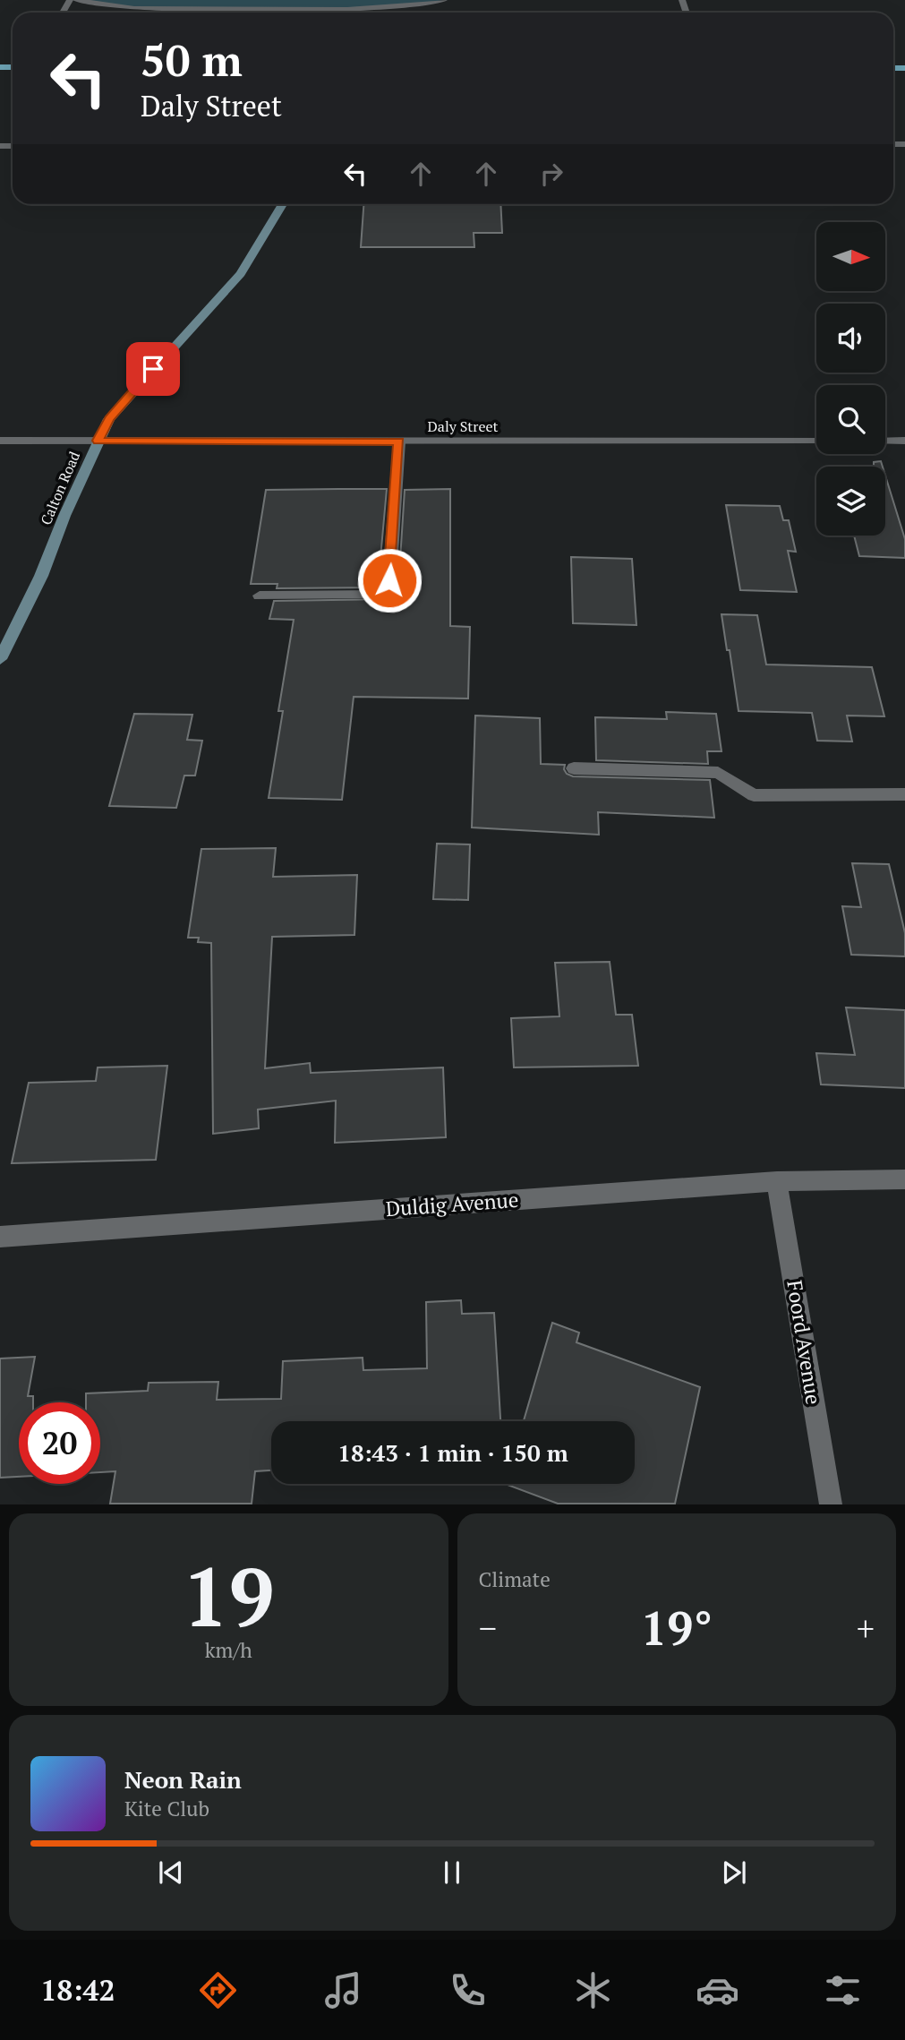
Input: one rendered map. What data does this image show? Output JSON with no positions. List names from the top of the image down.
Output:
{
  "streets": {
    "main road": ["Calton Road"],
    "street": ["Daly Street", "Duldig Avenue", "Foord Avenue"]
  },
  "crossings": [
    ["Daly Street", "Calton Road"],
    ["Duldig Avenue", "Foord Avenue"]
  ],
  "north": "right",
  "page": {
    "turn": ["50 m", "Daly Street"],
    "limit": "20",
    "trip": "18:43 · 1 min · 150 m",
    "tile": [
      ["19", "km/h"],
      "Climate"
    ],
    "heat": ["−", "19°", "+"],
    "song": ["Neon Rain", "Kite Club"],
    "tabs": "18:42"
  }
}
